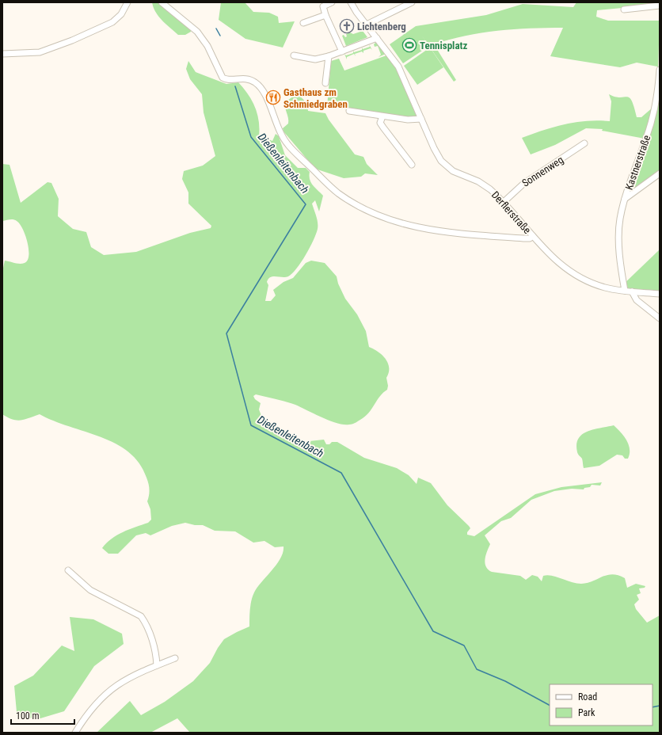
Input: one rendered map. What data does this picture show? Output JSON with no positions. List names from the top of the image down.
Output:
{
  "streets": {
    "street": ["Kastnerstraße", "Sonnenweg", "Derflerstraße"]
  },
  "crossings": [
    ["Kastnerstraße", "Derflerstraße"],
    ["Sonnenweg", "Derflerstraße"]
  ],
  "water": ["Dießenleitenbach"],
  "places": {
    "church": ["Lichtenberg"],
    "sports": ["Tennisplatz"],
    "restaurant": ["Gasthaus zm Schmiedgraben"]
  },
  "legend": ["Road", "Park"],
  "scale_bar": "100 m"
}
